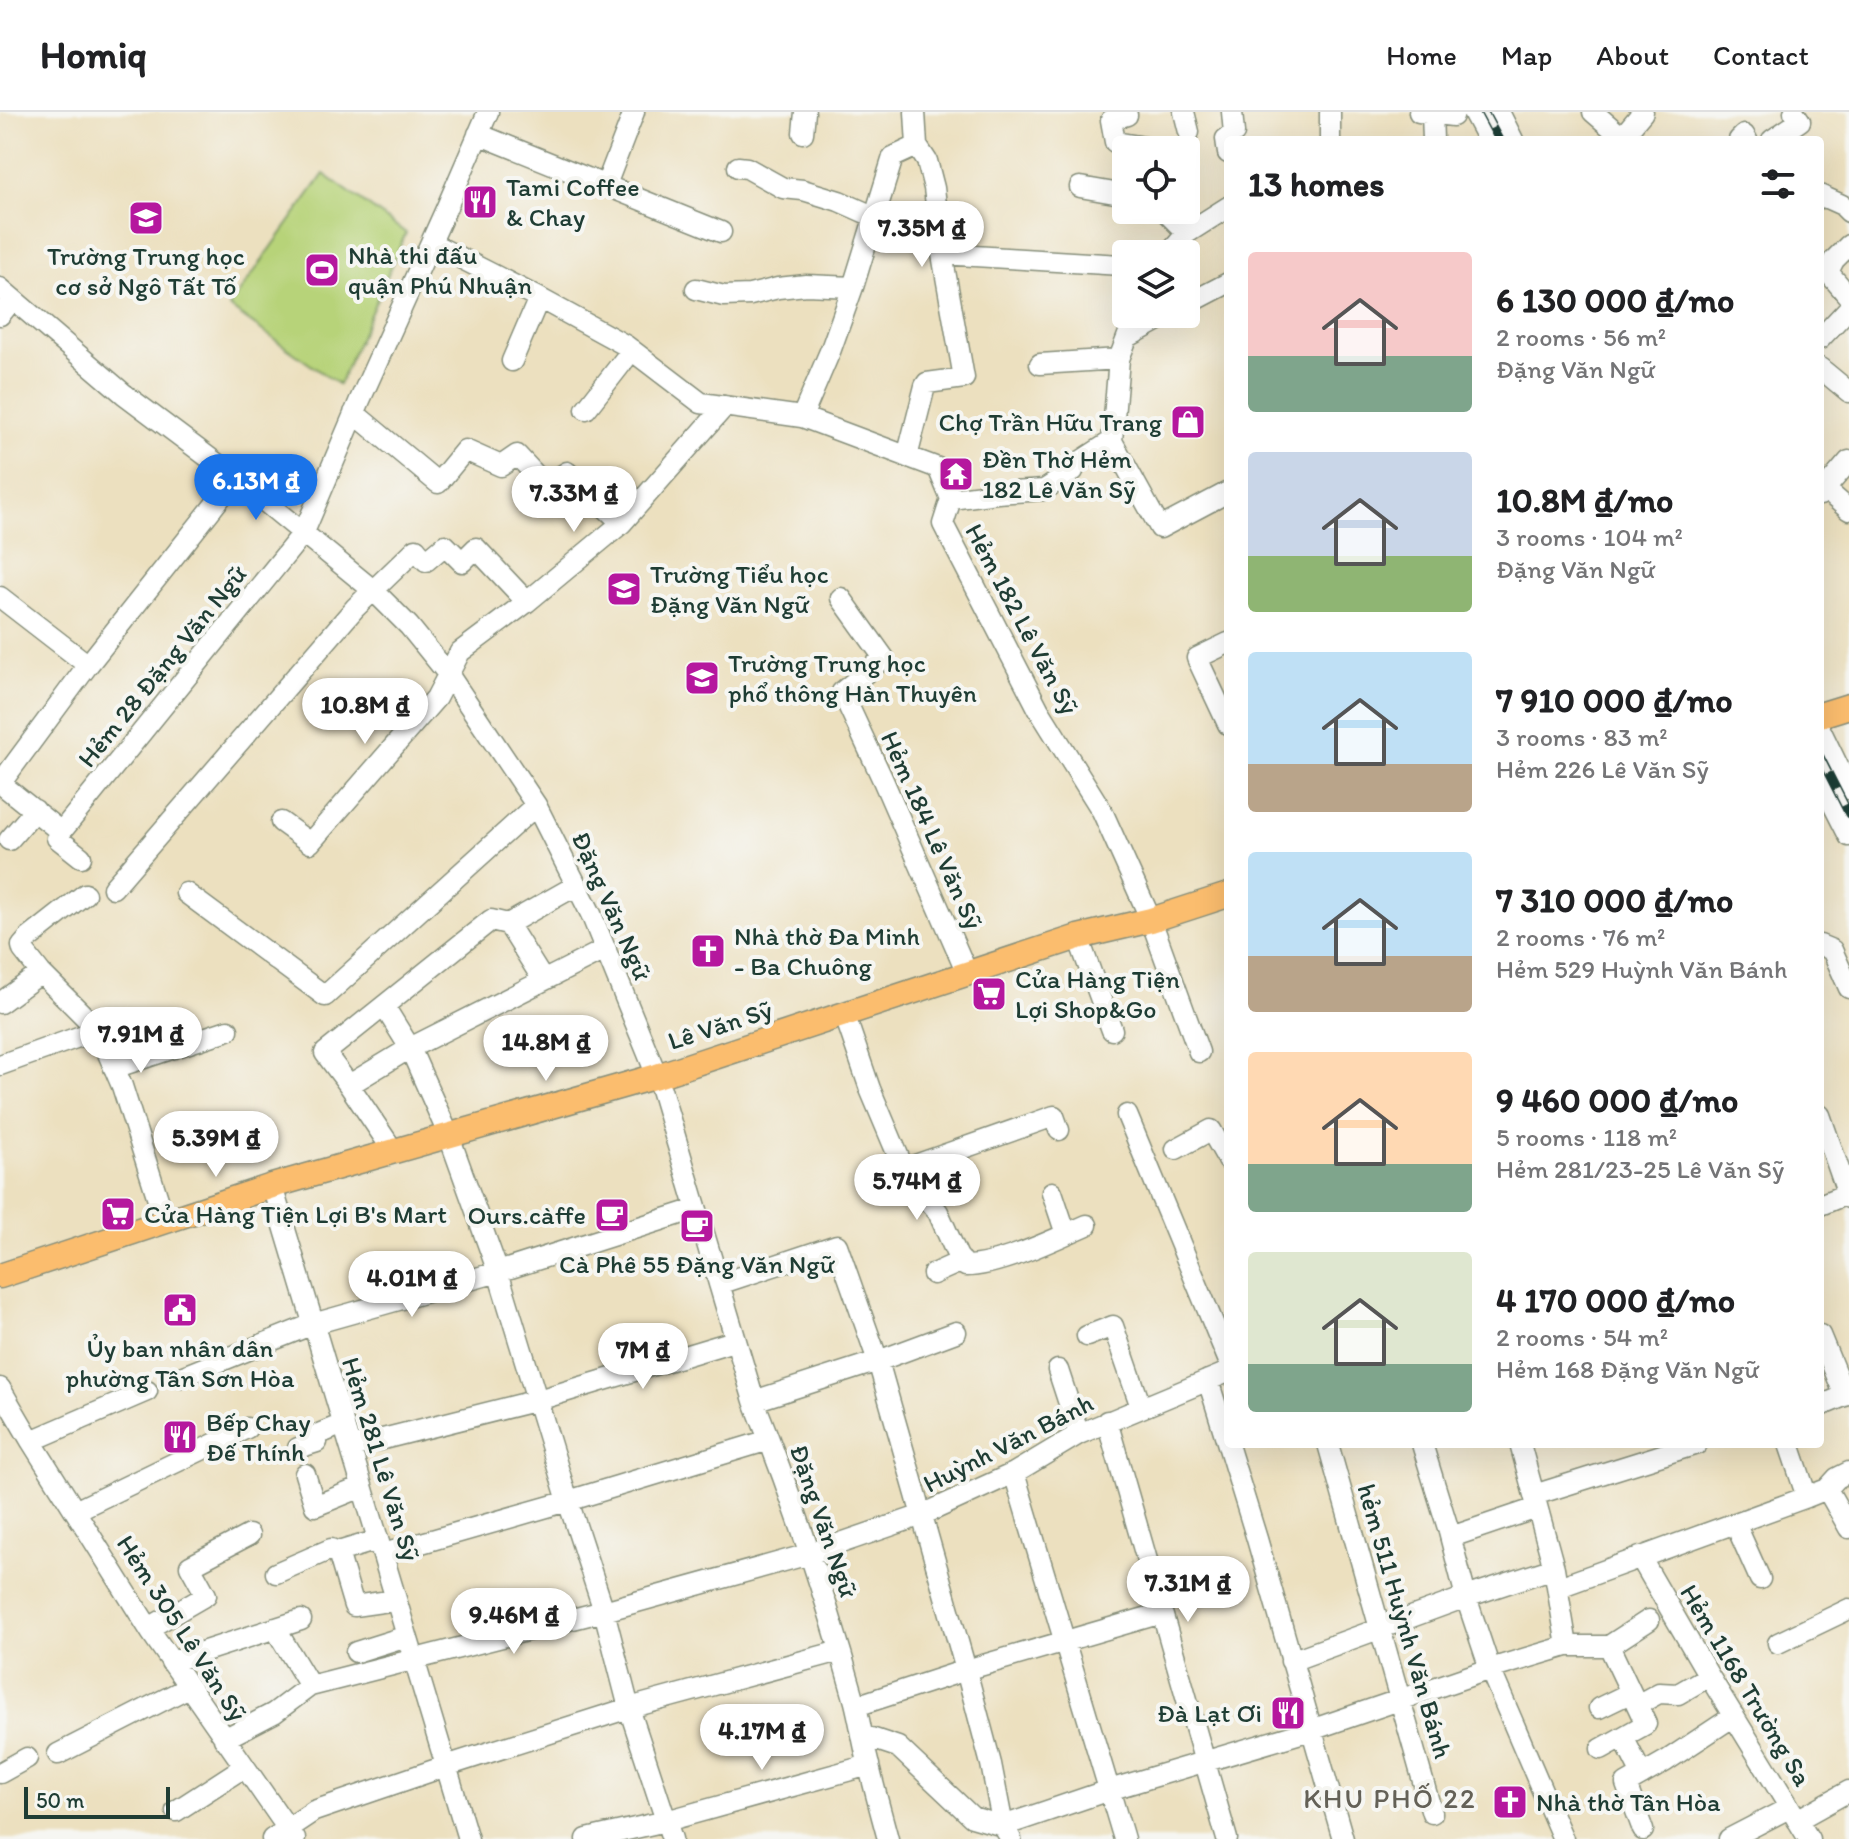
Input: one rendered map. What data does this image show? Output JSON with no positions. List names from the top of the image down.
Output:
{
  "streets": {
    "main road": ["Lê Văn Sỹ"],
    "street": [
      "Hẻm 182 Lê Văn Sỹ",
      "Hẻm 28 Đặng Văn Ngữ",
      "Hẻm 184 Lê Văn Sỹ",
      "Đặng Văn Ngữ",
      "Huỳnh Văn Bánh",
      "Hẻm 281 Lê Văn Sỹ",
      "hẻm 511 Huỳnh Văn Bánh",
      "Hẻm 305 Lê Văn Sỹ",
      "Hẻm 1168 Trường Sa"
    ]
  },
  "crossings": [
    ["Hẻm 182 Lê Văn Sỹ", "Hẻm 28 Đặng Văn Ngữ"],
    ["Hẻm 182 Lê Văn Sỹ", "Lê Văn Sỹ"],
    ["Hẻm 28 Đặng Văn Ngữ", "Đặng Văn Ngữ"],
    ["Hẻm 184 Lê Văn Sỹ", "Lê Văn Sỹ"],
    ["Đặng Văn Ngữ", "Lê Văn Sỹ"],
    ["Đặng Văn Ngữ", "Huỳnh Văn Bánh"],
    ["Lê Văn Sỹ", "Hẻm 281 Lê Văn Sỹ"],
    ["Huỳnh Văn Bánh", "Hẻm 281 Lê Văn Sỹ"]
  ],
  "districts": ["KHU PHỐ 22"],
  "places": {
    "restaurant": ["Tami Coffee & Chay", "Bếp Chay Đế Thính", "Đà Lạt Ơi"],
    "school or university": ["Trường Trung học cơ sở Ngô Tất Tố", "Trường Tiểu học Đặng Văn Ngữ", "Trường Trung học phổ thông Hàn Thuyên"],
    "sports": ["Nhà thi đấu quận Phú Nhuận"],
    "shop": ["Chợ Trần Hữu Trang"],
    "temple": ["Đền Thờ Hẻm 182 Lê Văn Sỹ"],
    "church": ["Nhà thờ Đa Minh - Ba Chuông", "Nhà thờ Tân Hòa"],
    "supermarket": ["Cửa Hàng Tiện Lợi Shop&Go", "Cửa Hàng Tiện Lợi B's Mart"],
    "cafe": ["Ours.càffe", "Cà Phê 55 Đặng Văn Ngữ"],
    "public building": ["Ủy ban nhân dân phường Tân Sơn Hòa"]
  },
  "scale_bar": "50 m",
  "page": {
    "header": "Homiq",
    "nav": [
      "Home",
      "Map",
      "About",
      "Contact"
    ],
    "heading": "13 homes",
    "price": [
      "7.35M ₫",
      "6.13M ₫",
      "7.33M ₫",
      "10.8M ₫",
      "7.91M ₫",
      "14.8M ₫",
      "5.39M ₫",
      "5.74M ₫",
      "4.01M ₫",
      "7M ₫",
      "7.31M ₫",
      "9.46M ₫",
      "4.17M ₫"
    ],
    "list": [
      {
        "name": "6 130 000 ₫/mo",
        "note": "2 rooms · 56 m² · Đặng Văn Ngữ"
      },
      {
        "name": "10.8M ₫/mo",
        "note": "3 rooms · 104 m² · Đặng Văn Ngữ"
      },
      {
        "name": "7 910 000 ₫/mo",
        "note": "3 rooms · 83 m² · Hẻm 226 Lê Văn Sỹ"
      },
      {
        "name": "7 310 000 ₫/mo",
        "note": "2 rooms · 76 m² · Hẻm 529 Huỳnh Văn Bánh"
      },
      {
        "name": "9 460 000 ₫/mo",
        "note": "5 rooms · 118 m² · Hẻm 281/23-25 Lê Văn Sỹ"
      },
      {
        "name": "4 170 000 ₫/mo",
        "note": "2 rooms · 54 m² · Hẻm 168 Đặng Văn Ngữ"
      }
    ],
    "scale": "50 m"
  }
}
